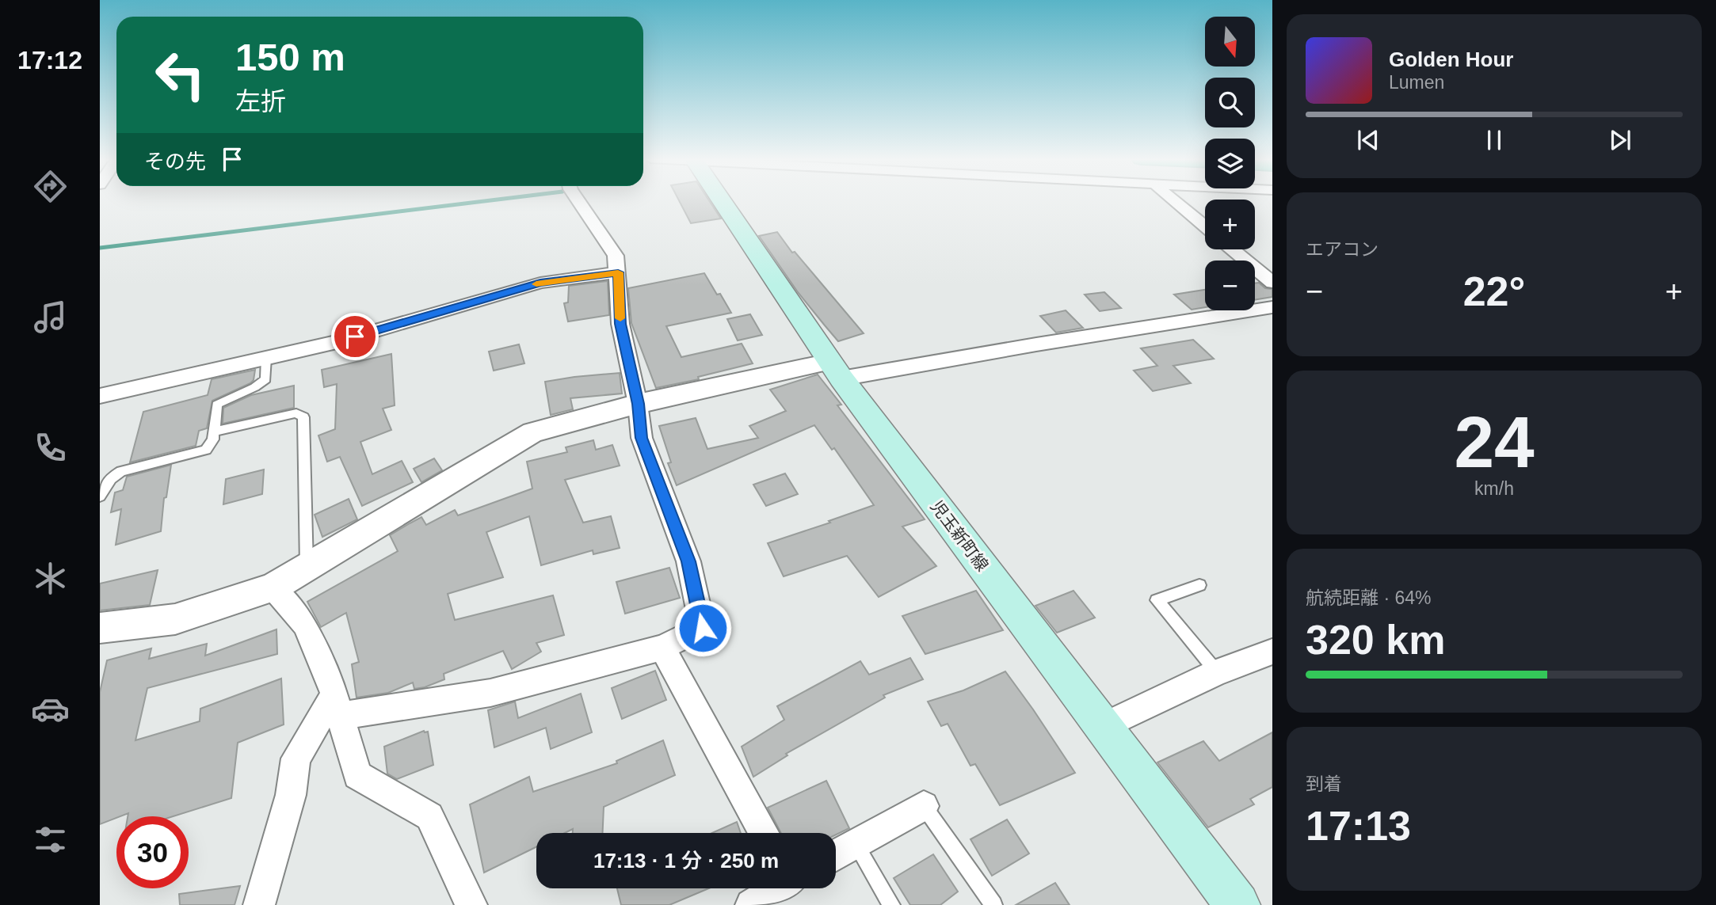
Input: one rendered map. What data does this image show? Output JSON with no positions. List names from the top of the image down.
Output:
{
  "streets": {
    "main road": ["児玉新町線"]
  },
  "north": "bottom",
  "page": {
    "tabs": "17:12",
    "map_buttons": ["+", "−"],
    "turn": ["150 m", "左折"],
    "song": ["Golden Hour", "Lumen"],
    "then": "その先",
    "tile": [
      "エアコン",
      ["24", "km/h"],
      ["航続距離 · 64%", "320 km"],
      ["到着", "17:13"]
    ],
    "heat": ["−", "22°", "+"],
    "limit": "30",
    "trip": "17:13 · 1 分 · 250 m"
  }
}
